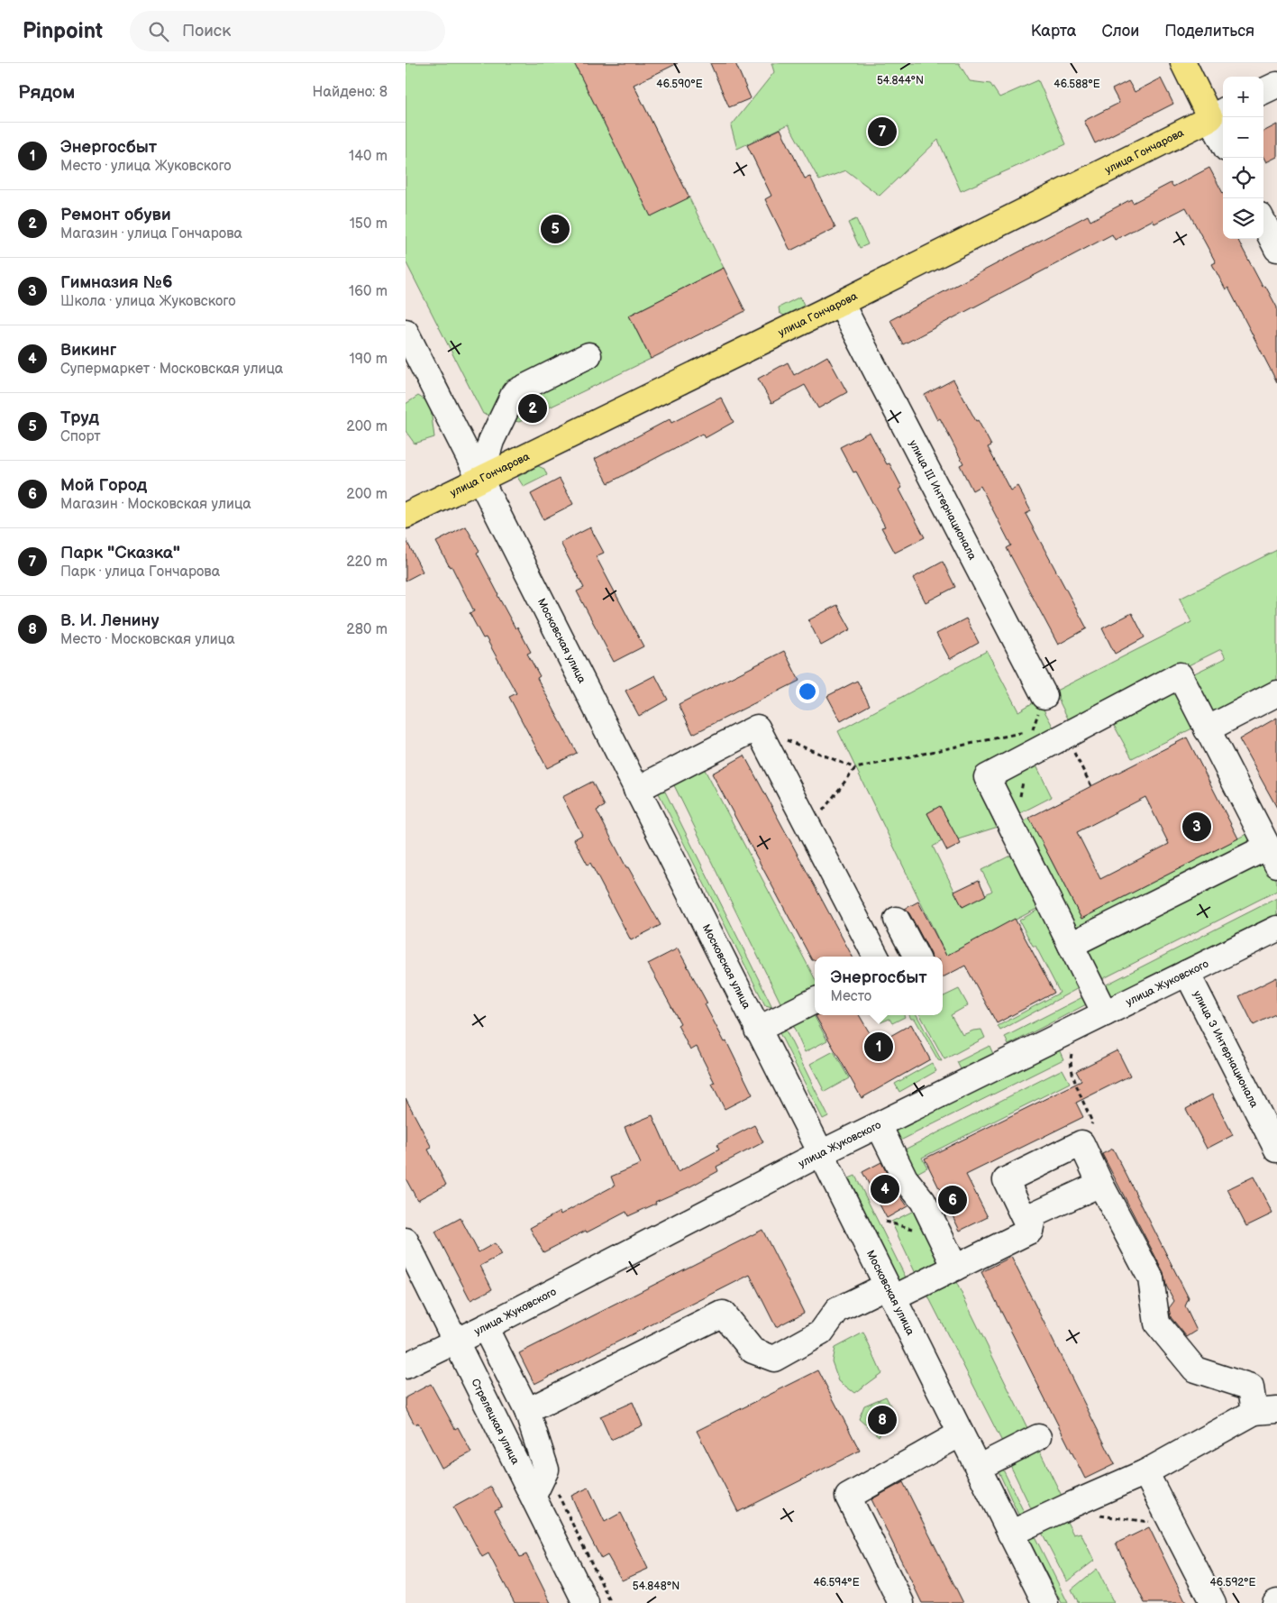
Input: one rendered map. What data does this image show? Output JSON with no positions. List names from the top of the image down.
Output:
{
  "streets": {
    "main road": ["улица Гончарова"],
    "street": [
      "улица III Интернационала",
      "Московская улица",
      "улица Жуковского",
      "улица 3 Интернационала",
      "Стрелецкая улица"
    ]
  },
  "crossings": [
    ["улица Гончарова", "улица III Интернационала"],
    ["улица Гончарова", "Московская улица"],
    ["Московская улица", "улица Жуковского"],
    ["улица Жуковского", "улица 3 Интернационала"],
    ["улица Жуковского", "Стрелецкая улица"]
  ],
  "page": {
    "header": "Pinpoint",
    "search": "Поиск",
    "nav": ["Карта", "Слои", "Поделиться"],
    "heading": ["Рядом", "Найдено: 8"],
    "map_buttons": ["+", "−"],
    "pins": [
      "7",
      "5",
      "2",
      "3",
      "1",
      "4",
      "6",
      "8"
    ],
    "list": [
      {
        "mark": "1",
        "name": "Энергосбыт",
        "note": "Место · улица Жуковского",
        "value": "140 m"
      },
      {
        "mark": "2",
        "name": "Ремонт обуви",
        "note": "Магазин · улица Гончарова",
        "value": "150 m"
      },
      {
        "mark": "3",
        "name": "Гимназия №6",
        "note": "Школа · улица Жуковского",
        "value": "160 m"
      },
      {
        "mark": "4",
        "name": "Викинг",
        "note": "Супермаркет · Московская улица",
        "value": "190 m"
      },
      {
        "mark": "5",
        "name": "Труд",
        "note": "Спорт",
        "value": "200 m"
      },
      {
        "mark": "6",
        "name": "Мой Город",
        "note": "Магазин · Московская улица",
        "value": "200 m"
      },
      {
        "mark": "7",
        "name": "Парк \"Сказка\"",
        "note": "Парк · улица Гончарова",
        "value": "220 m"
      },
      {
        "mark": "8",
        "name": "В. И. Ленину",
        "note": "Место · Московская улица",
        "value": "280 m"
      }
    ],
    "popup": ["Энергосбыт", "Место"]
  },
  "coordinates": [
    "54.844°N",
    "46.590°E",
    "46.588°E",
    "46.594°E",
    "46.592°E",
    "54.848°N"
  ]
}
